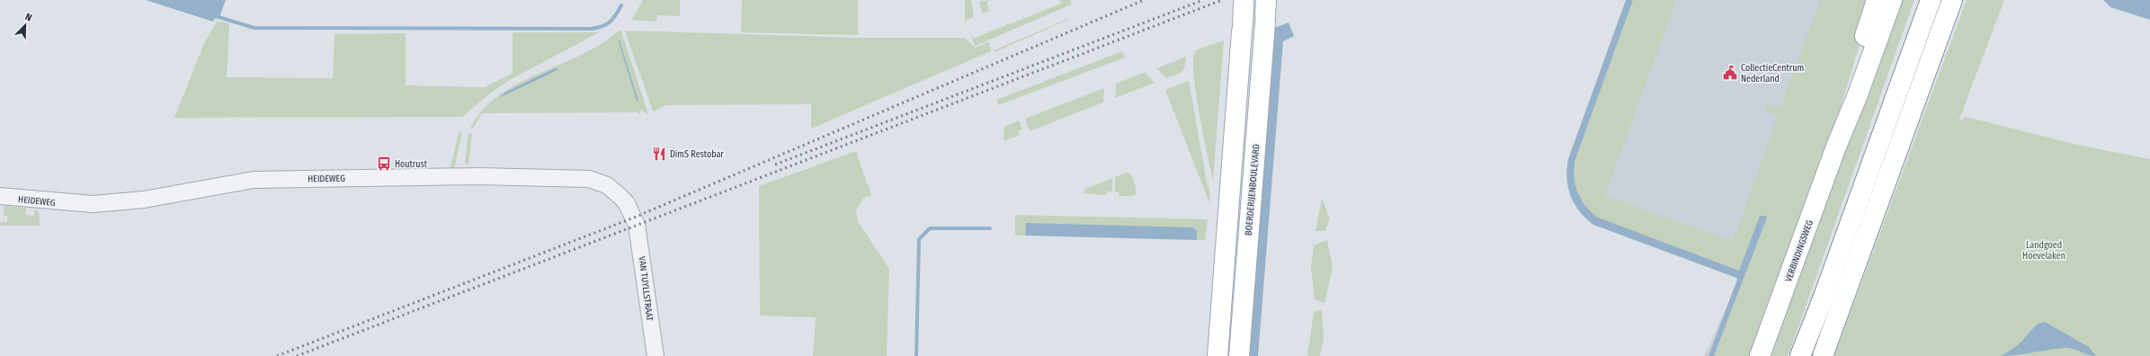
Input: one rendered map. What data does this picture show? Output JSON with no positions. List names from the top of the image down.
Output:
{
  "streets": {
    "main road": ["BOERDERIJENBOULEVARD", "VERBINDINGSWEG"],
    "street": ["HEIDEWEG", "VAN TUYLLSTRAAT"]
  },
  "crossings": [
    ["HEIDEWEG", "VAN TUYLLSTRAAT"]
  ],
  "parks": ["Landgoed Hoevelaken"],
  "places": {
    "public building": ["CollectieCentrum Nederland"],
    "restaurant": ["DimS Restobar"],
    "bus stop": ["Houtrust"]
  },
  "north": "top right"
}
